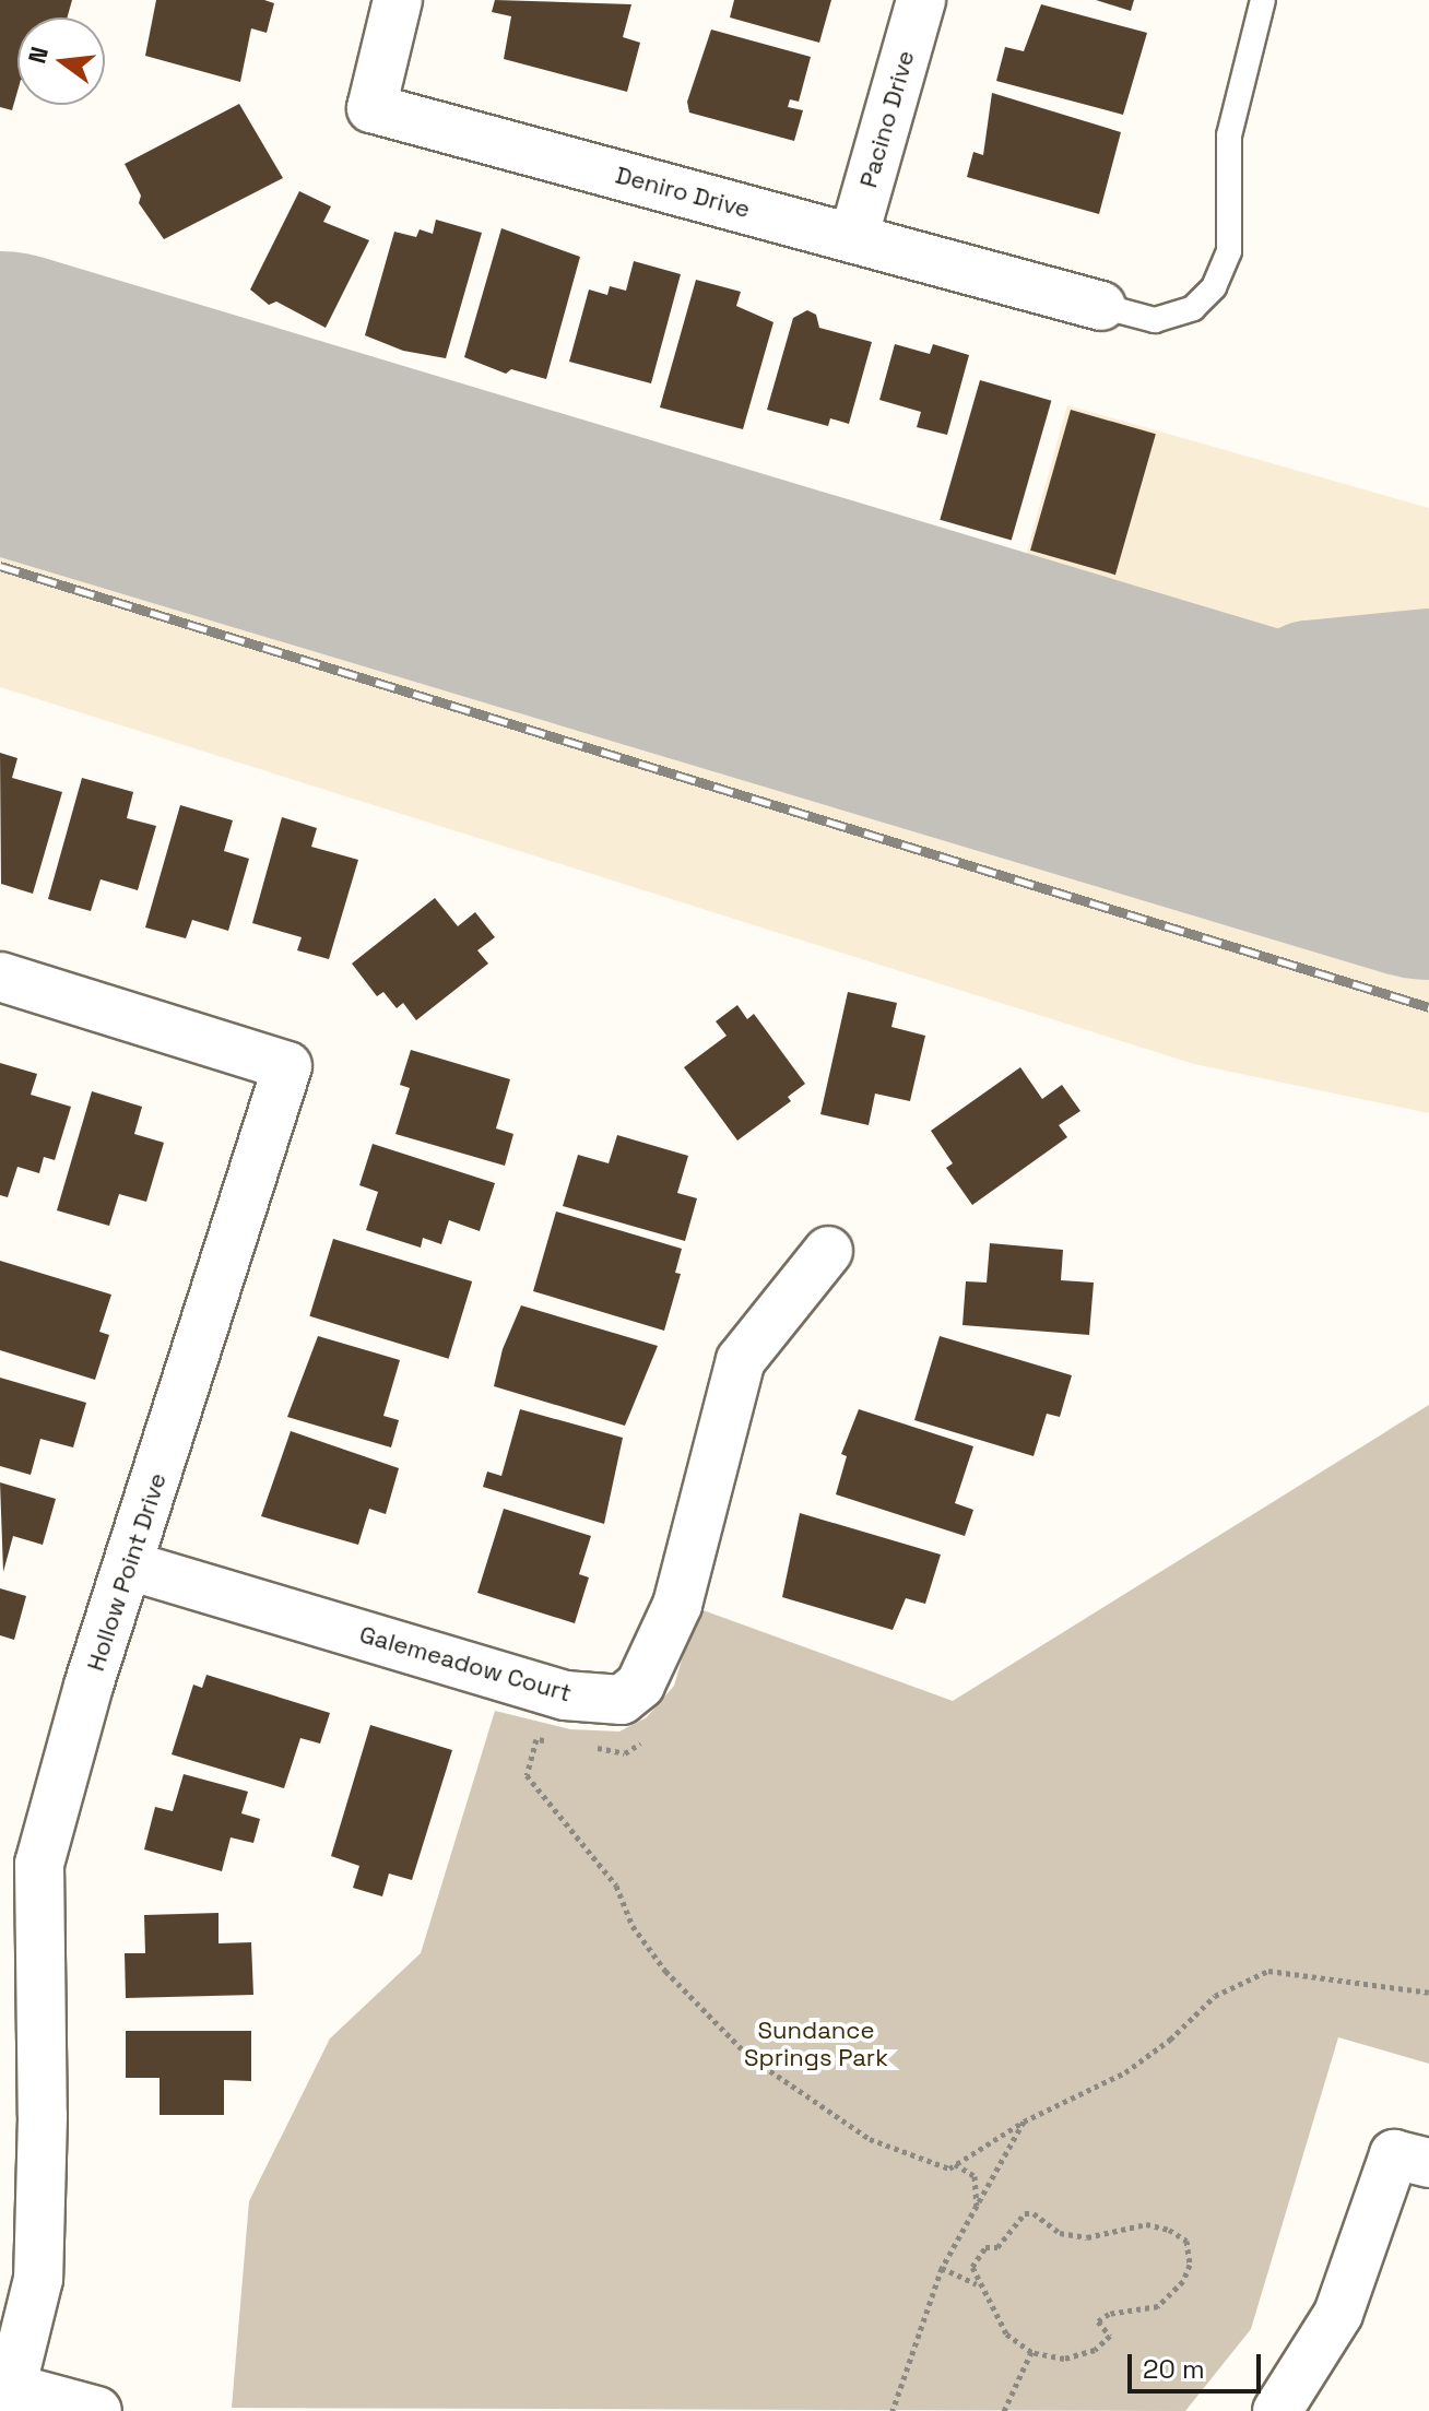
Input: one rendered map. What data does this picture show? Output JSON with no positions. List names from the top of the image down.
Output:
{
  "streets": {
    "street": [
      "Pacino Drive",
      "Deniro Drive",
      "Hollow Point Drive",
      "Galemeadow Court"
    ]
  },
  "crossings": [
    ["Pacino Drive", "Deniro Drive"],
    ["Hollow Point Drive", "Galemeadow Court"]
  ],
  "parks": ["Sundance Springs Park"],
  "scale_bar": "20 m",
  "north": "left"
}
